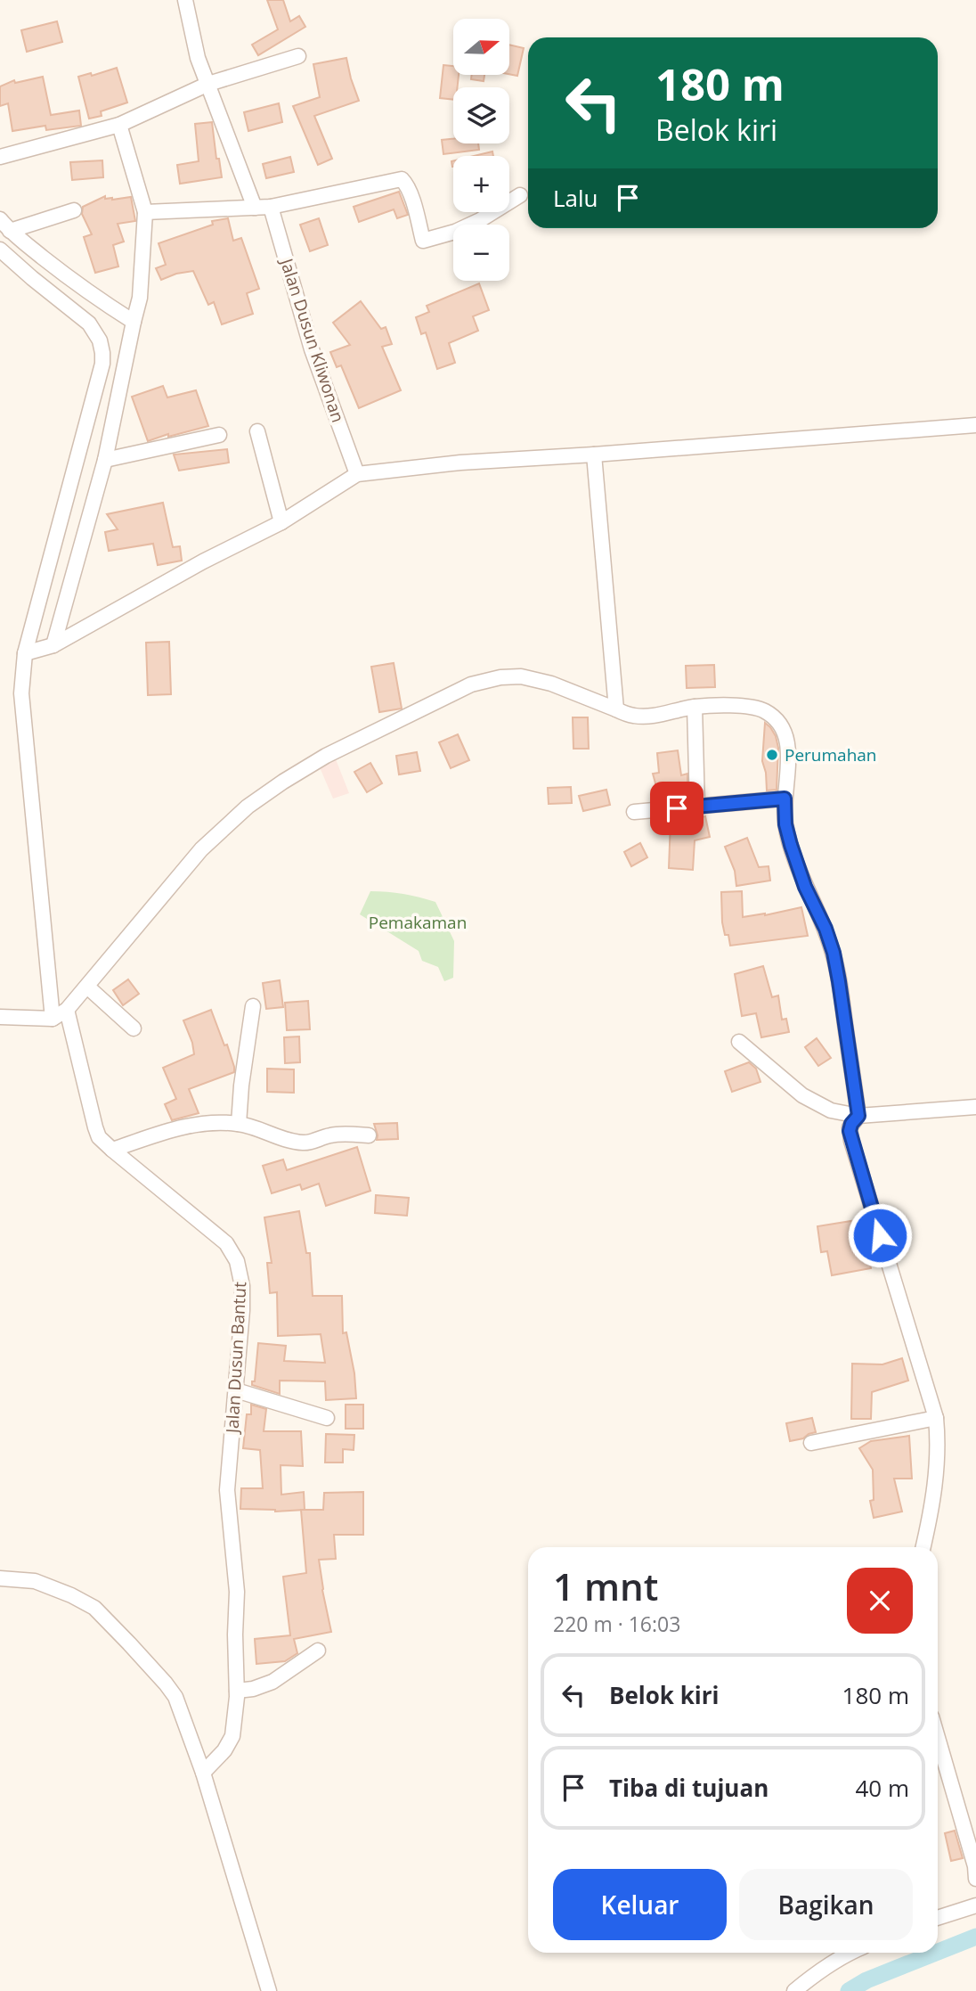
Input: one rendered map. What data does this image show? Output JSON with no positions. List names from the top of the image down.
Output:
{
  "streets": {
    "street": ["Jalan Dusun Kliwonan", "Jalan Dusun Bantut"]
  },
  "parks": ["Pemakaman"],
  "places": ["Perumahan"],
  "north": "right",
  "page": {
    "map_buttons": ["+", "−"],
    "turn": ["180 m", "Belok kiri"],
    "then": "Lalu",
    "heading": ["1 mnt", "220 m · 16:03"],
    "list": [
      {
        "name": "Belok kiri",
        "value": "180 m"
      },
      {
        "name": "Tiba di tujuan",
        "value": "40 m"
      }
    ],
    "buttons": ["Keluar", "Bagikan"]
  }
}
